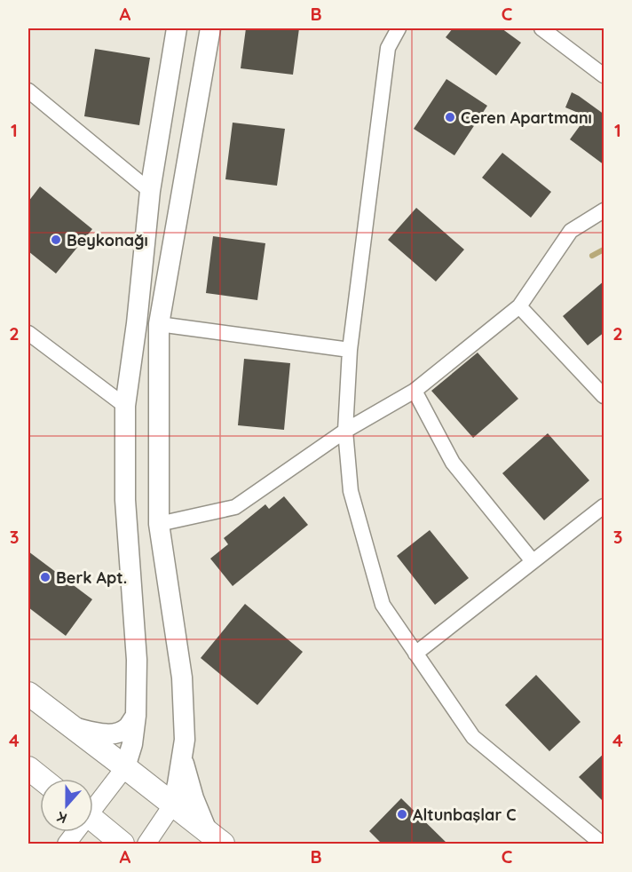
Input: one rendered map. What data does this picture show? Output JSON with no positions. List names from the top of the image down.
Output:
{
  "places": [
    "Ceren Apartmanı",
    "Beykonağı",
    "Berk Apt.",
    "Altunbaşlar C"
  ],
  "north": "bottom",
  "grid": {
    "columns": ["A", "B", "C"],
    "rows": [
      "1",
      "2",
      "3",
      "4"
    ]
  }
}
